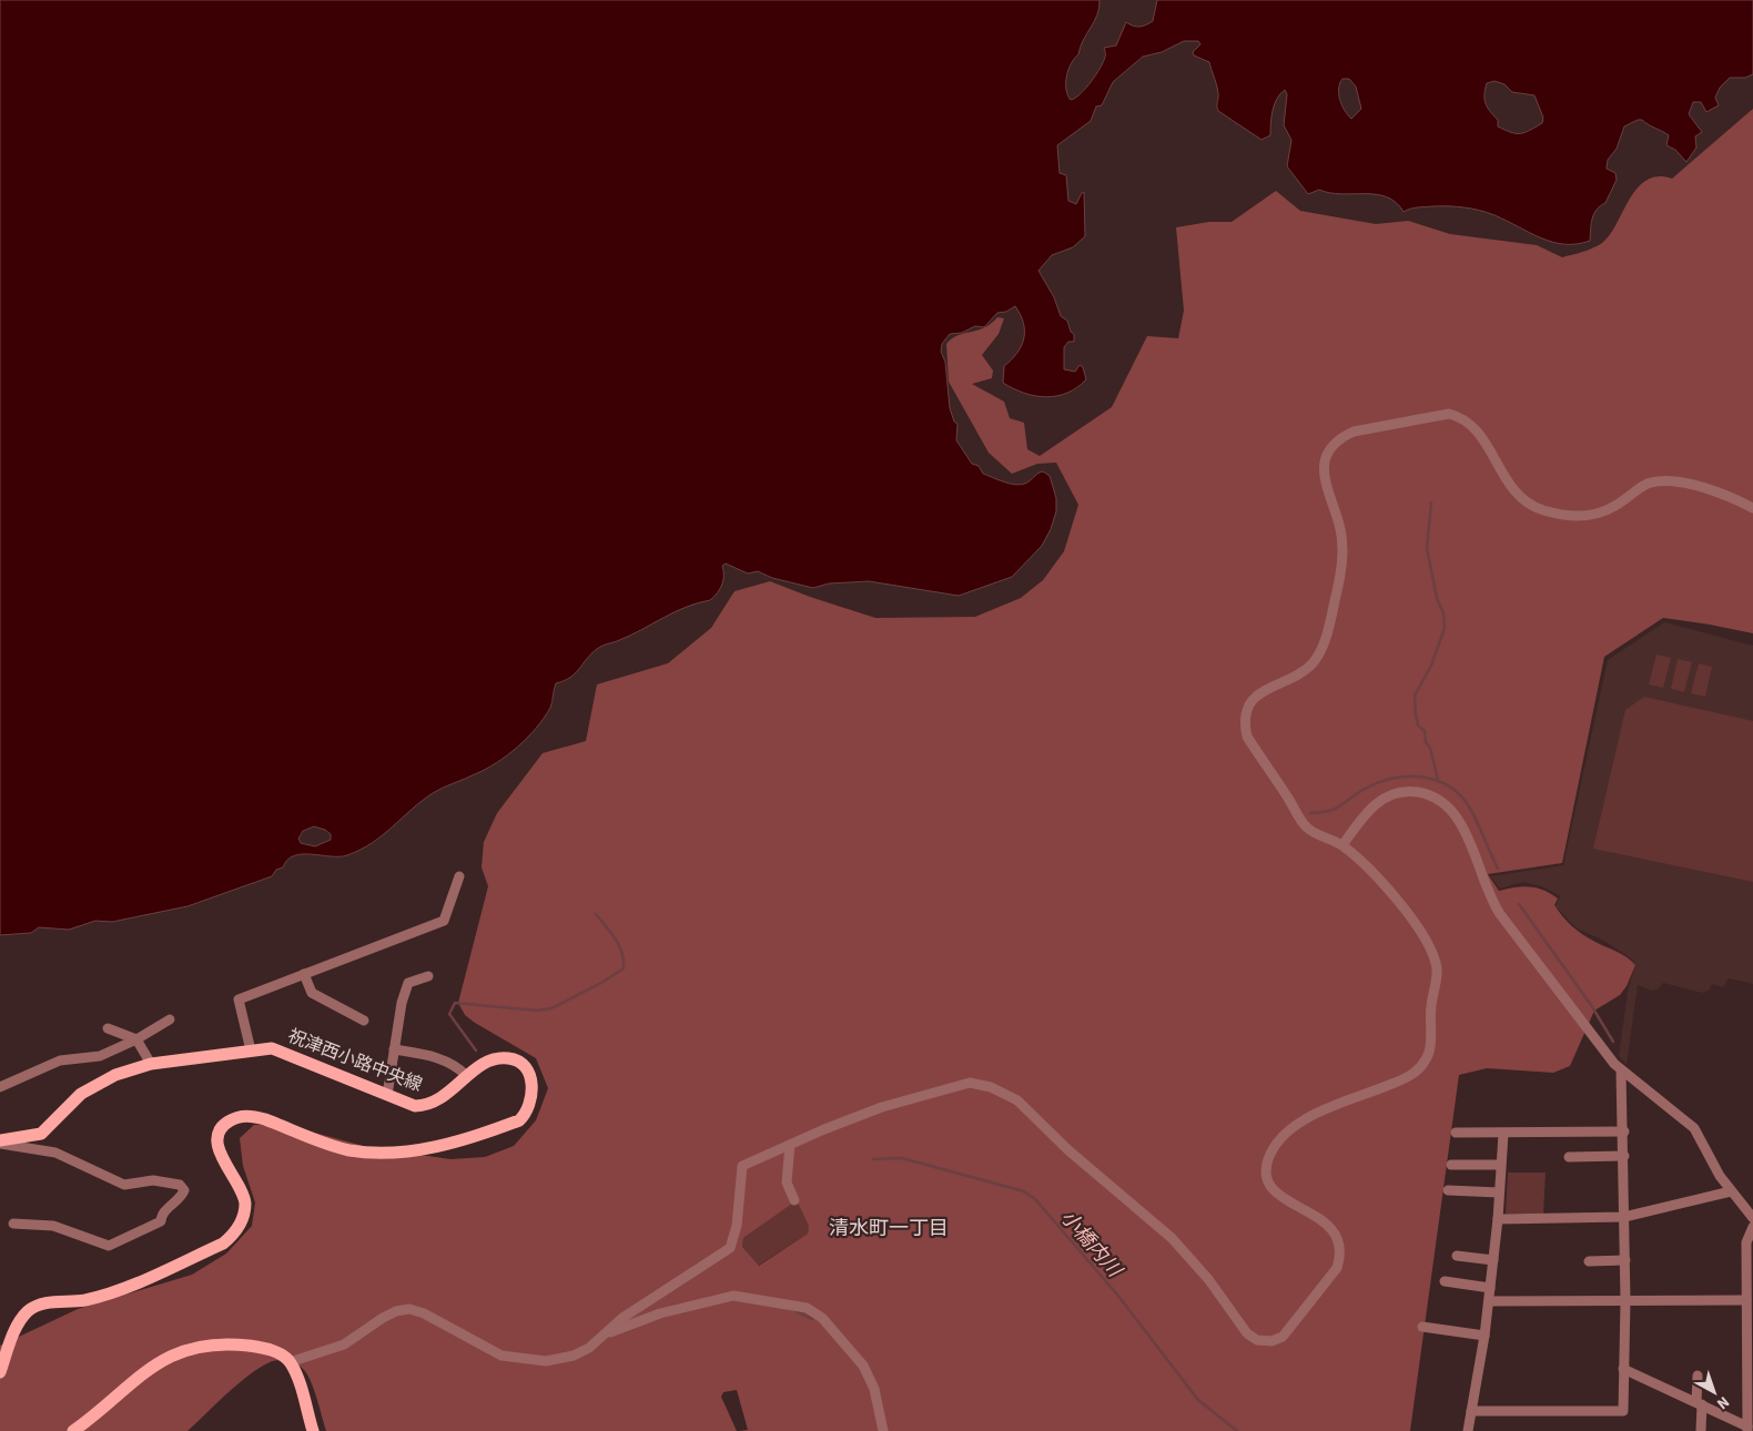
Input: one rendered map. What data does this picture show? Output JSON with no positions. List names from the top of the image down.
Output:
{
  "streets": {
    "main road": ["祝津西小路中央線"]
  },
  "districts": ["清水町一丁目"],
  "water": ["小橋内川"],
  "north": "bottom right"
}
